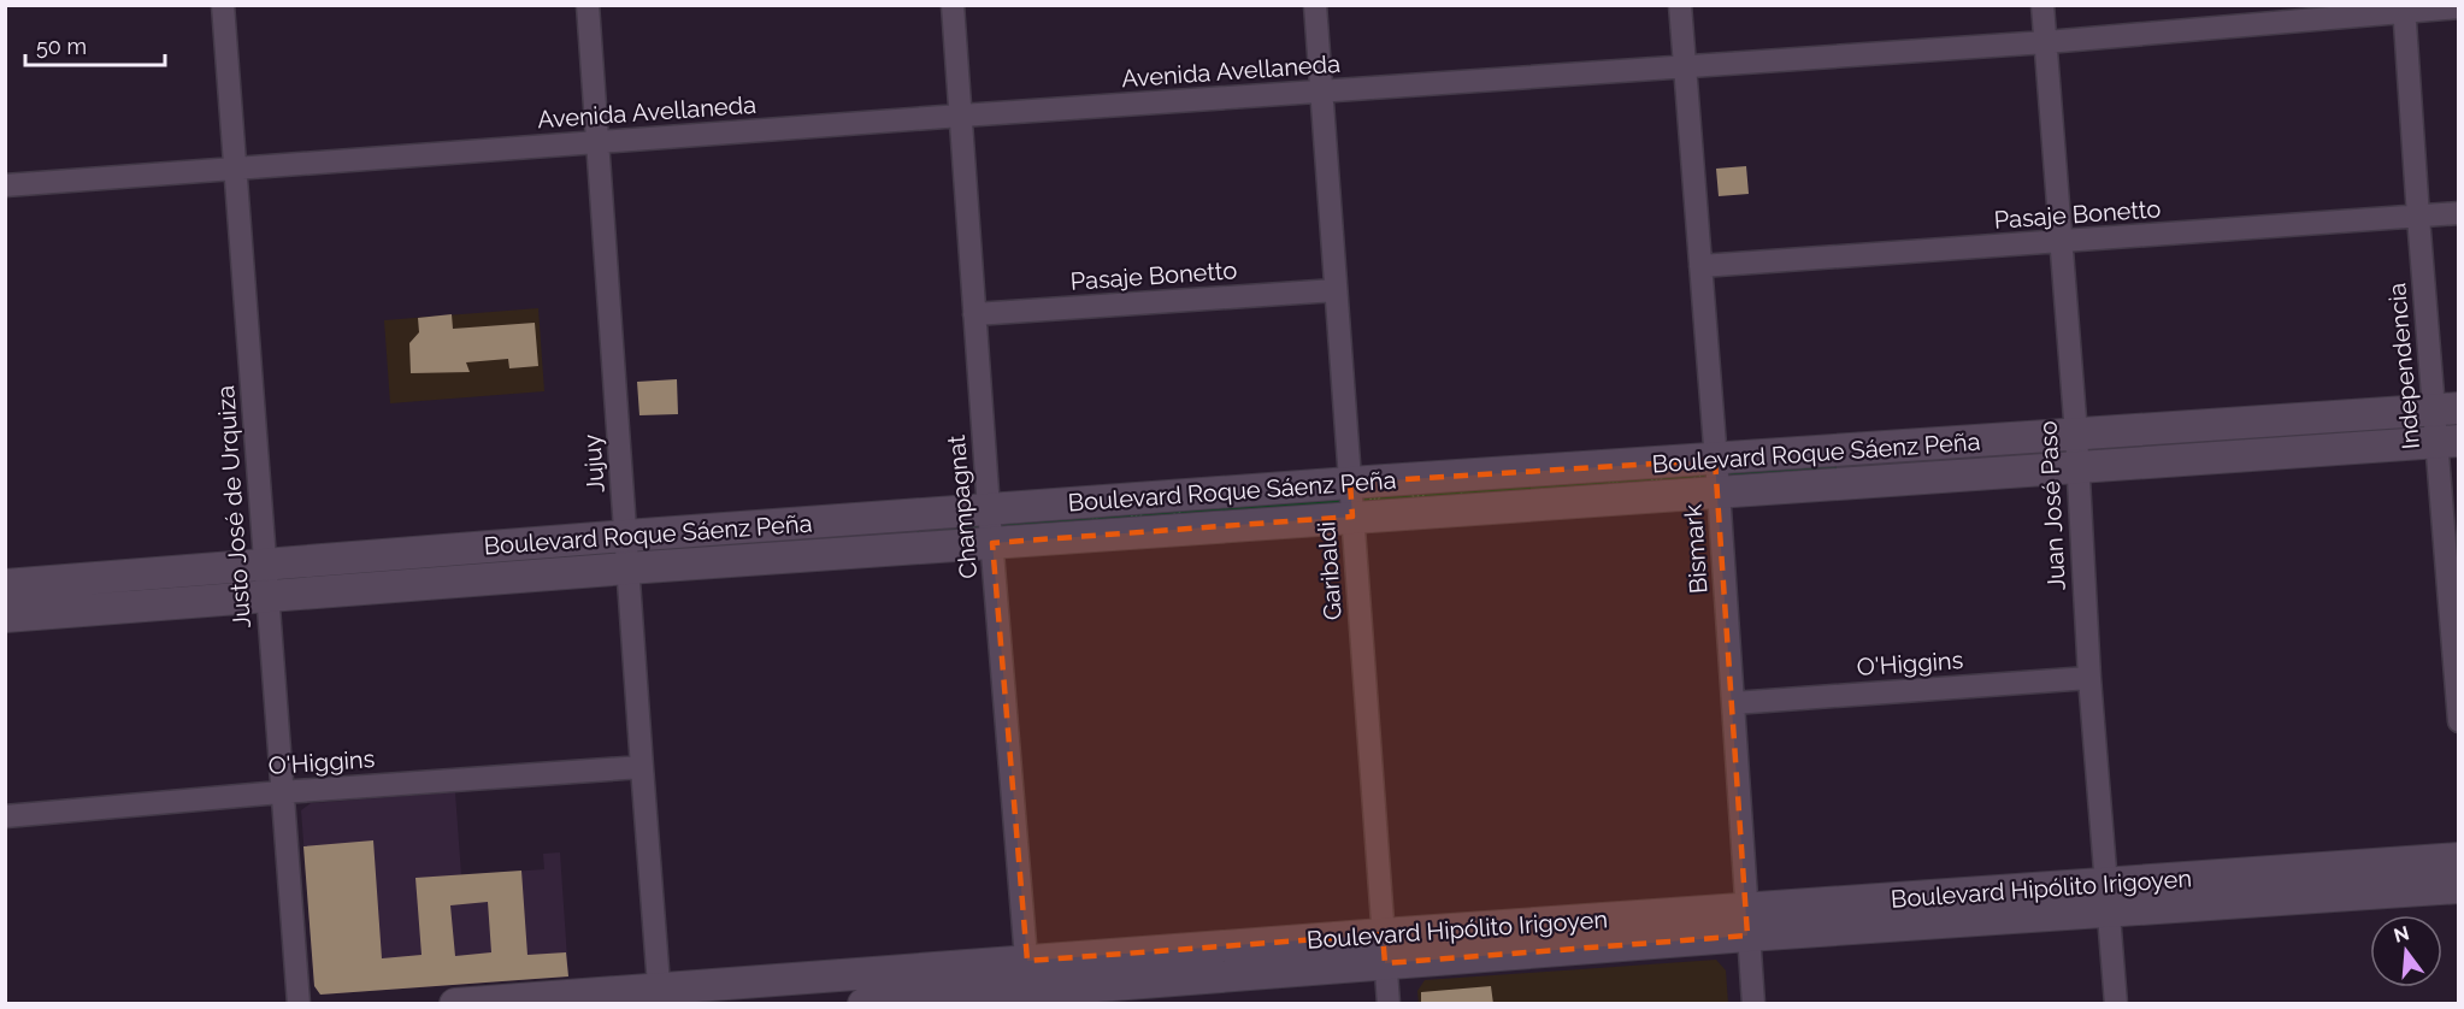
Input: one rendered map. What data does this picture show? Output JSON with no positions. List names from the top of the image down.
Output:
{
  "streets": {
    "street": [
      "Avenida Avellaneda",
      "Pasaje Bonetto",
      "Independencia",
      "Boulevard Roque Sáenz Peña",
      "Jujuy",
      "Juan José Paso",
      "Justo José de Urquiza",
      "Champagnat",
      "Bismark",
      "Garibaldi",
      "O'Higgins",
      "Boulevard Hipólito Irigoyen"
    ]
  },
  "crossings": [
    ["Avenida Avellaneda", "Independencia"],
    ["Avenida Avellaneda", "Jujuy"],
    ["Avenida Avellaneda", "Juan José Paso"],
    ["Avenida Avellaneda", "Justo José de Urquiza"],
    ["Avenida Avellaneda", "Champagnat"],
    ["Avenida Avellaneda", "Bismark"],
    ["Avenida Avellaneda", "Garibaldi"],
    ["Pasaje Bonetto", "Independencia"],
    ["Pasaje Bonetto", "Juan José Paso"],
    ["Pasaje Bonetto", "Champagnat"],
    ["Pasaje Bonetto", "Bismark"],
    ["Pasaje Bonetto", "Garibaldi"],
    ["Independencia", "Boulevard Roque Sáenz Peña"],
    ["Boulevard Roque Sáenz Peña", "Jujuy"],
    ["Boulevard Roque Sáenz Peña", "Juan José Paso"],
    ["Boulevard Roque Sáenz Peña", "Justo José de Urquiza"],
    ["Boulevard Roque Sáenz Peña", "Champagnat"],
    ["Boulevard Roque Sáenz Peña", "Bismark"],
    ["Boulevard Roque Sáenz Peña", "Garibaldi"],
    ["Jujuy", "O'Higgins"],
    ["Jujuy", "Boulevard Hipólito Irigoyen"],
    ["Juan José Paso", "O'Higgins"],
    ["Juan José Paso", "Boulevard Hipólito Irigoyen"],
    ["Justo José de Urquiza", "O'Higgins"],
    ["Champagnat", "Boulevard Hipólito Irigoyen"],
    ["Bismark", "O'Higgins"],
    ["Bismark", "Boulevard Hipólito Irigoyen"],
    ["Garibaldi", "Boulevard Hipólito Irigoyen"]
  ],
  "scale_bar": "50 m",
  "north": "top"
}
